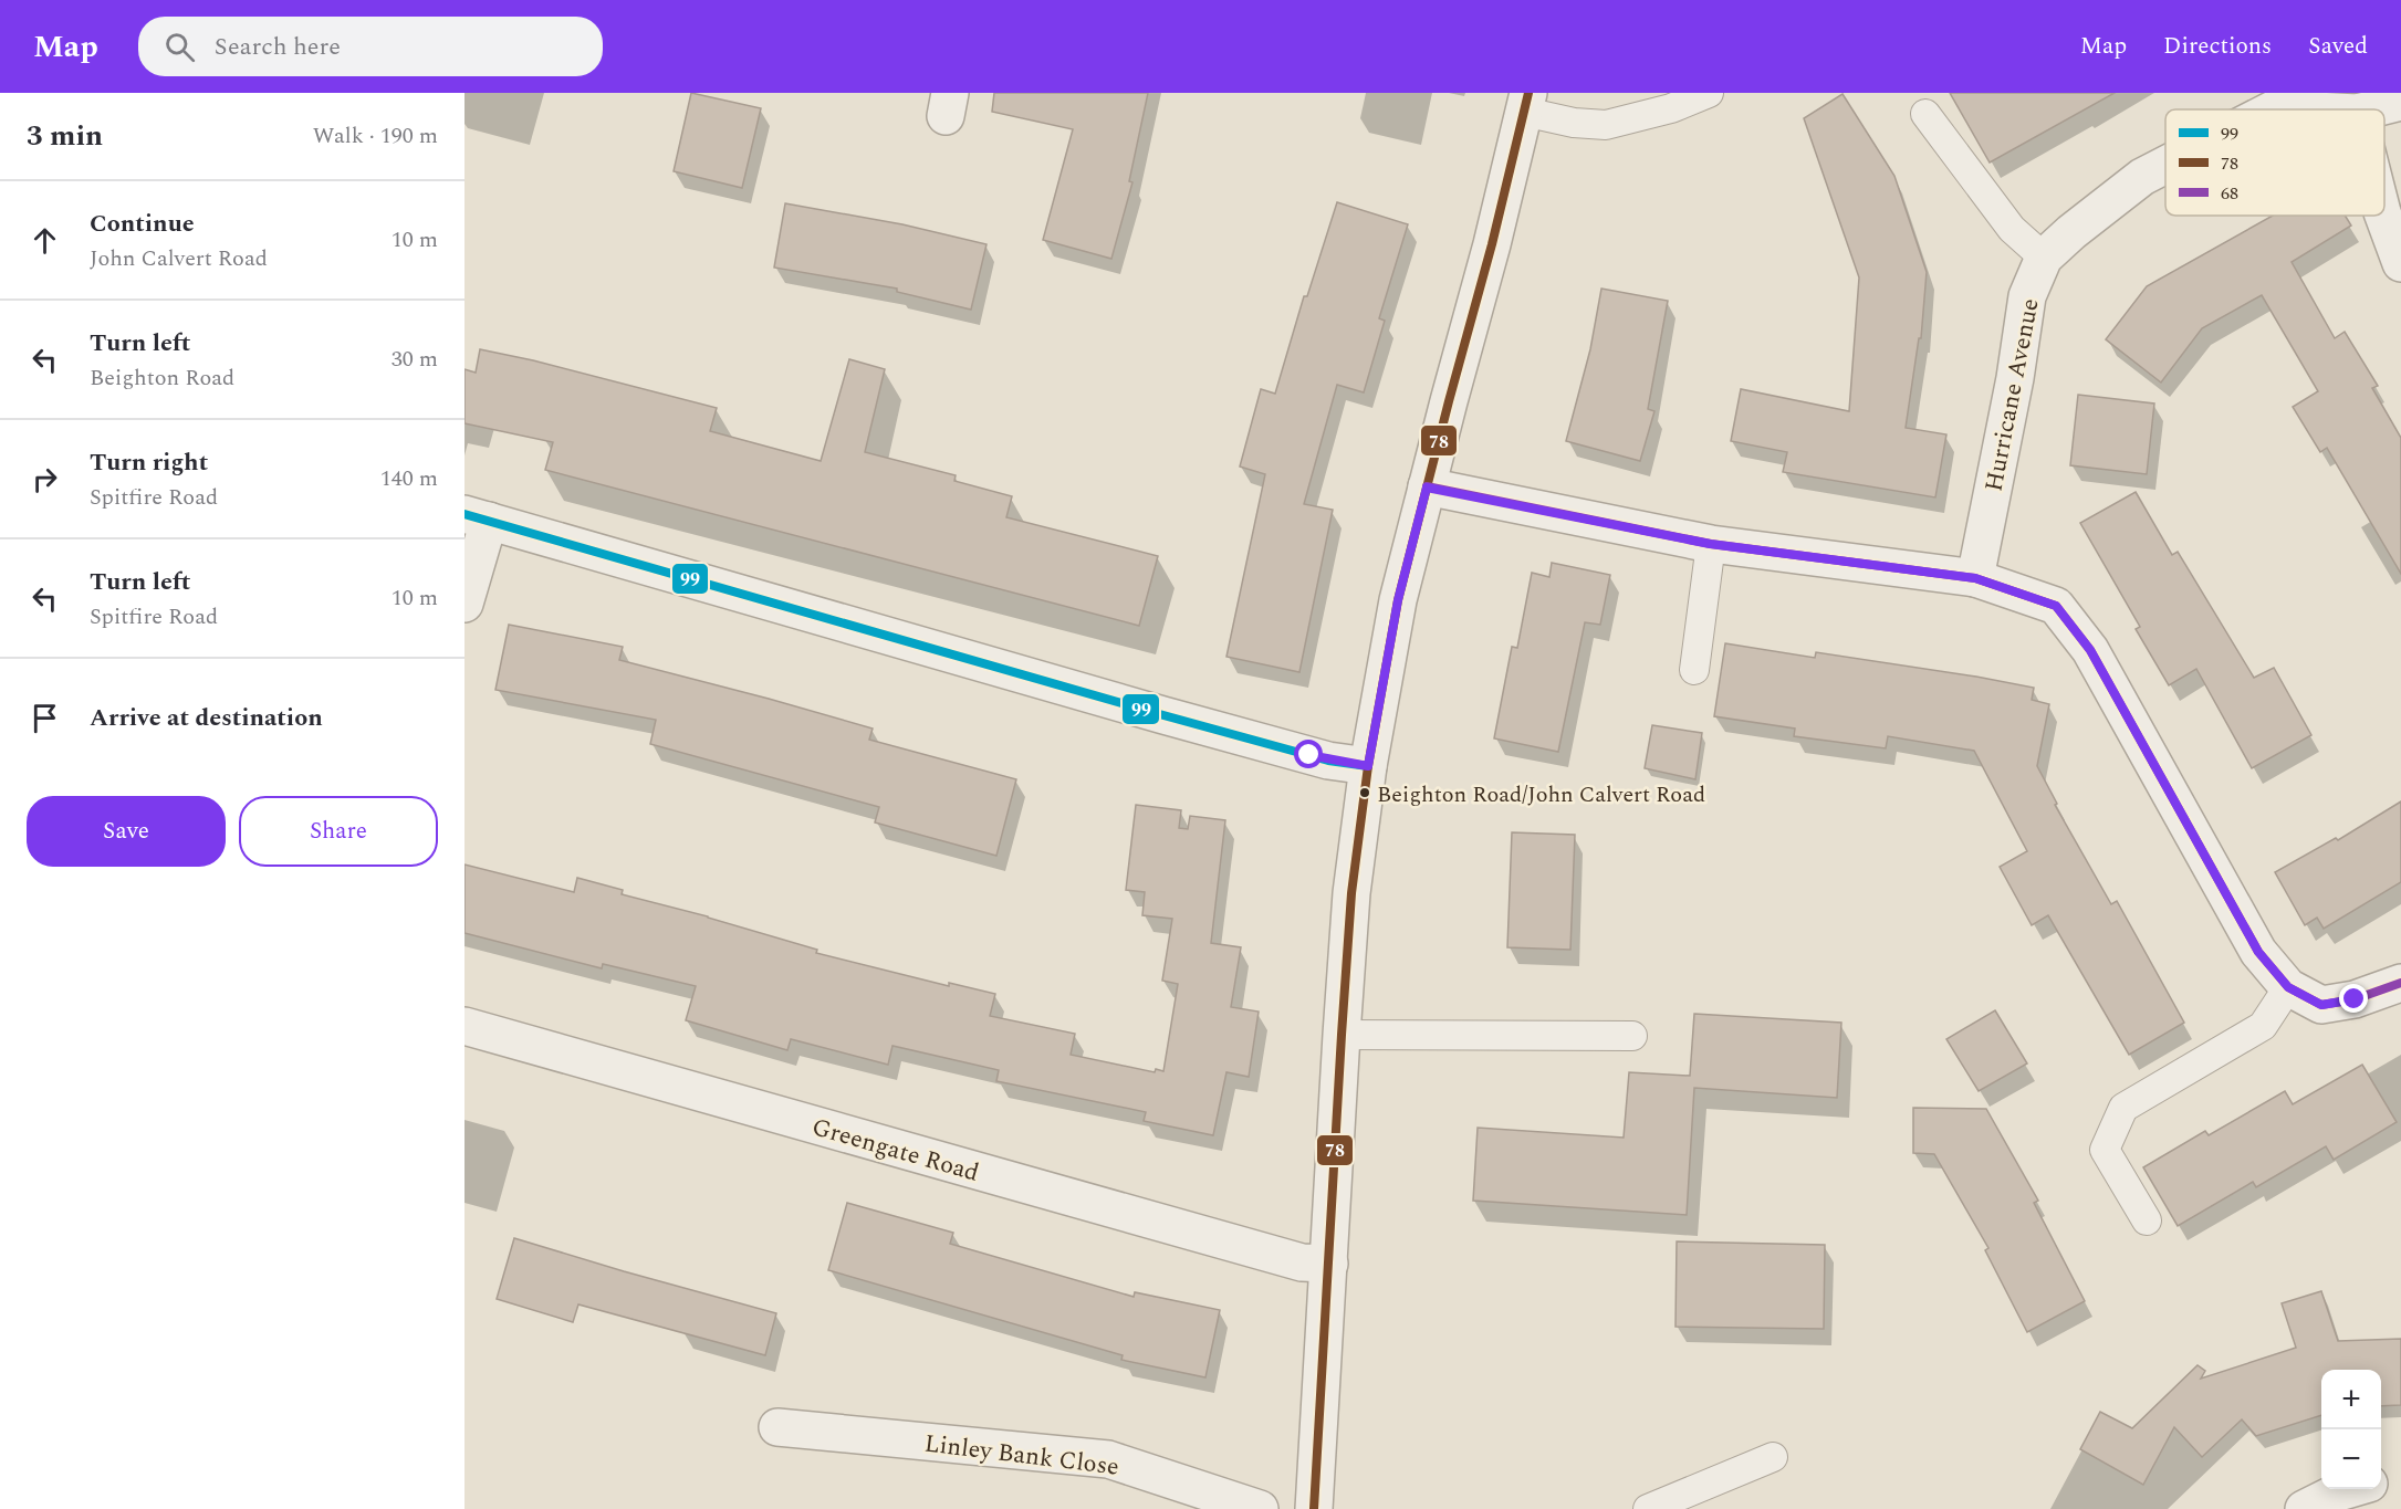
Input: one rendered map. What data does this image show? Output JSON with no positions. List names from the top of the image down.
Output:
{
  "streets": {
    "street": ["Hurricane Avenue", "Greengate Road", "Linley Bank Close"]
  },
  "places": ["Beighton Road/John Calvert Road"],
  "lines": ["transit line 78", "transit line 68", "transit line 99"],
  "legend": ["99", "78", "68"],
  "page": {
    "header": "Map",
    "search": "Search here",
    "nav": ["Map", "Directions", "Saved"],
    "heading": ["3 min", "Walk · 190 m"],
    "list": [
      ["Continue", "John Calvert Road", "10 m"],
      ["Turn left", "Beighton Road", "30 m"],
      ["Turn right", "Spitfire Road", "140 m"],
      ["Turn left", "Spitfire Road", "10 m"],
      "Arrive at destination"
    ],
    "buttons": ["Save", "Share"],
    "map_buttons": ["+", "−"]
  }
}
